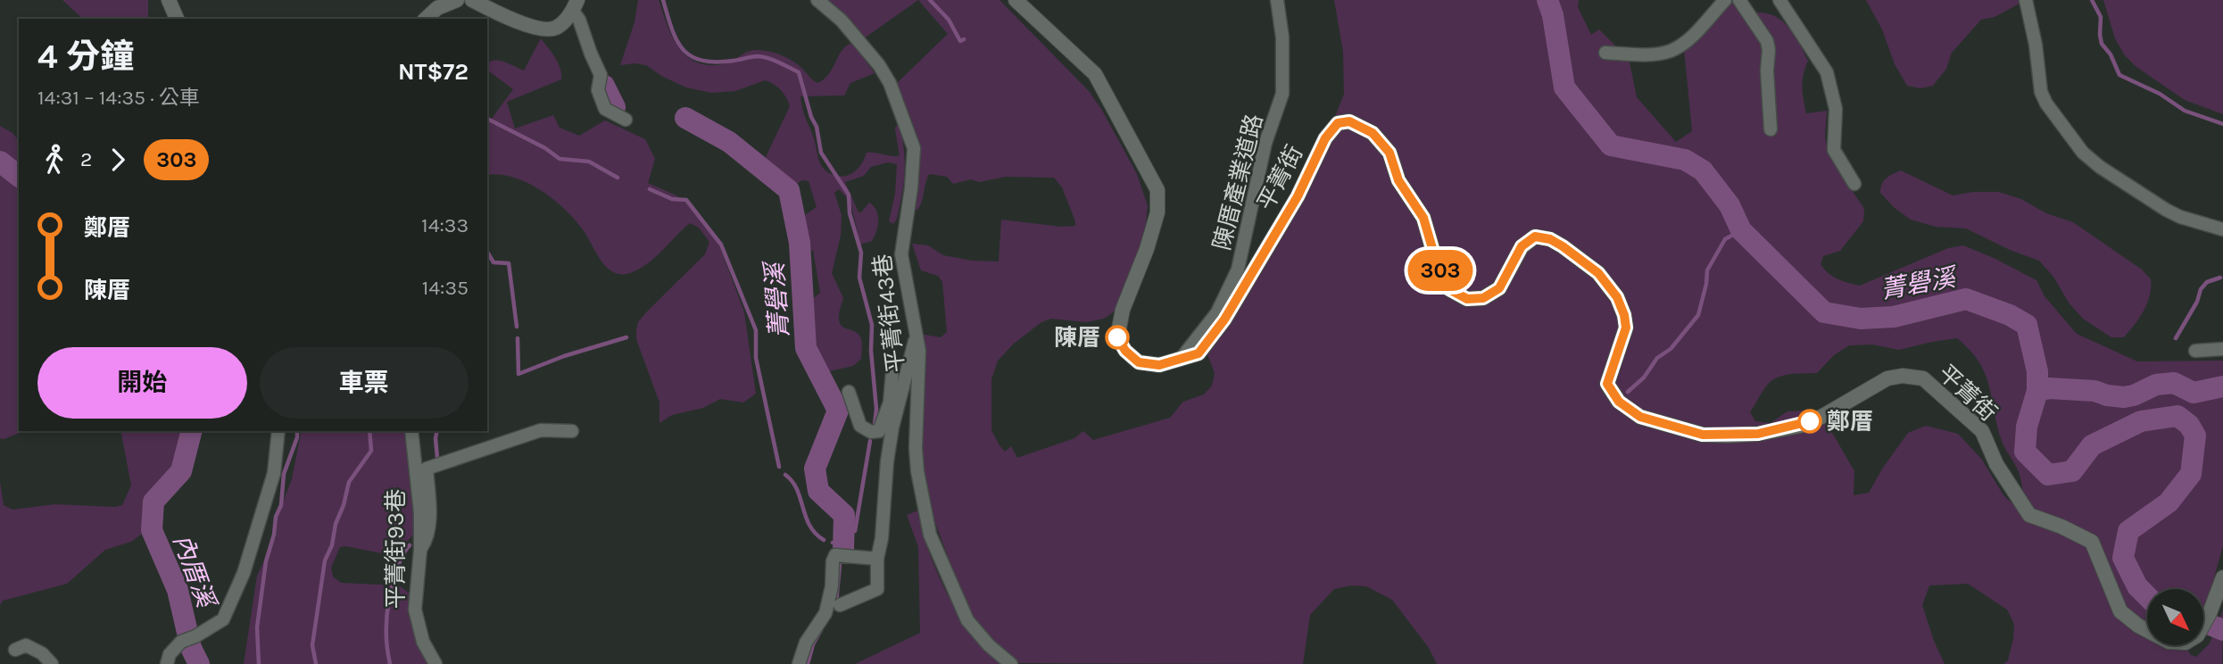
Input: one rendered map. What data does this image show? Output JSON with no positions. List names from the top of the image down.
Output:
{
  "streets": {
    "street": [
      "平菁街",
      "陳厝產業道路",
      "平菁街43巷",
      "平菁街93巷"
    ]
  },
  "crossings": [
    ["平菁街", "陳厝產業道路"]
  ],
  "water": ["菁礐溪", "內厝溪"],
  "places": ["陳厝", "鄭厝"],
  "lines": ["bus line 303"],
  "north": "bottom right",
  "page": {
    "on_map": "303",
    "heading": ["4 分鐘", "14:31 – 14:35 · 公車", "NT$72"],
    "legs": ["2", "303"],
    "list": [
      {
        "name": "鄭厝",
        "value": "14:33"
      },
      {
        "name": "陳厝",
        "value": "14:35"
      }
    ],
    "buttons": ["開始", "車票"]
  }
}
